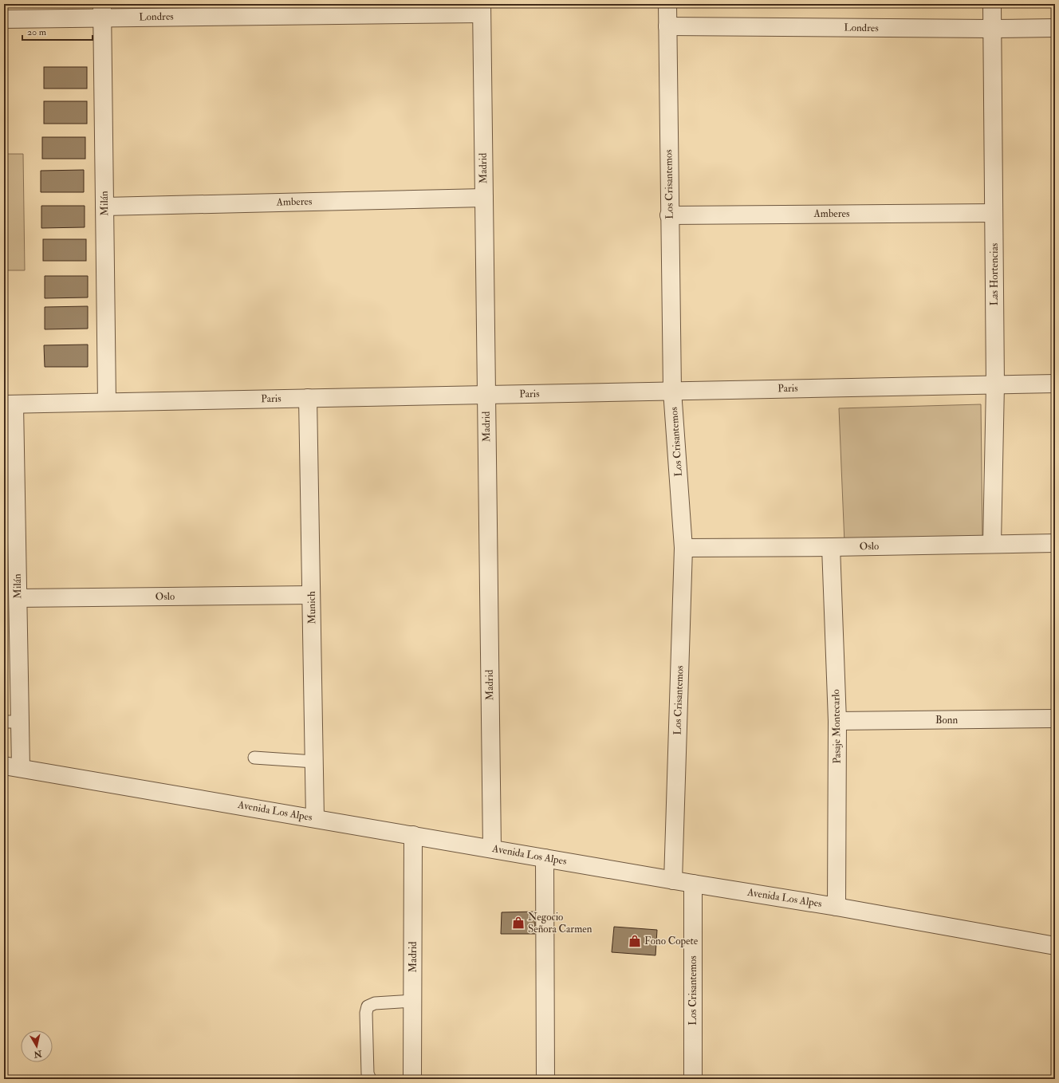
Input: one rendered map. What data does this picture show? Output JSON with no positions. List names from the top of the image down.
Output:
{
  "streets": {
    "street": [
      "Londres",
      "Madrid",
      "Los Crisantemos",
      "Amberes",
      "Milán",
      "Las Hortencias",
      "Paris",
      "Oslo",
      "Munich",
      "Bonn",
      "Pasaje Montecarlo",
      "Avenida Los Alpes"
    ]
  },
  "crossings": [
    ["Londres", "Madrid"],
    ["Londres", "Los Crisantemos"],
    ["Londres", "Milán"],
    ["Londres", "Las Hortencias"],
    ["Madrid", "Amberes"],
    ["Madrid", "Paris"],
    ["Madrid", "Avenida Los Alpes"],
    ["Los Crisantemos", "Amberes"],
    ["Los Crisantemos", "Paris"],
    ["Los Crisantemos", "Oslo"],
    ["Los Crisantemos", "Avenida Los Alpes"],
    ["Amberes", "Milán"],
    ["Amberes", "Las Hortencias"],
    ["Milán", "Paris"],
    ["Milán", "Oslo"],
    ["Milán", "Avenida Los Alpes"],
    ["Las Hortencias", "Paris"],
    ["Las Hortencias", "Oslo"],
    ["Paris", "Munich"],
    ["Oslo", "Munich"],
    ["Oslo", "Pasaje Montecarlo"],
    ["Munich", "Avenida Los Alpes"],
    ["Bonn", "Pasaje Montecarlo"],
    ["Pasaje Montecarlo", "Avenida Los Alpes"]
  ],
  "places": {
    "shop": ["Negocio Señora Carmen", "Fono Copete"]
  },
  "scale_bar": "20 m",
  "north": "bottom"
}
